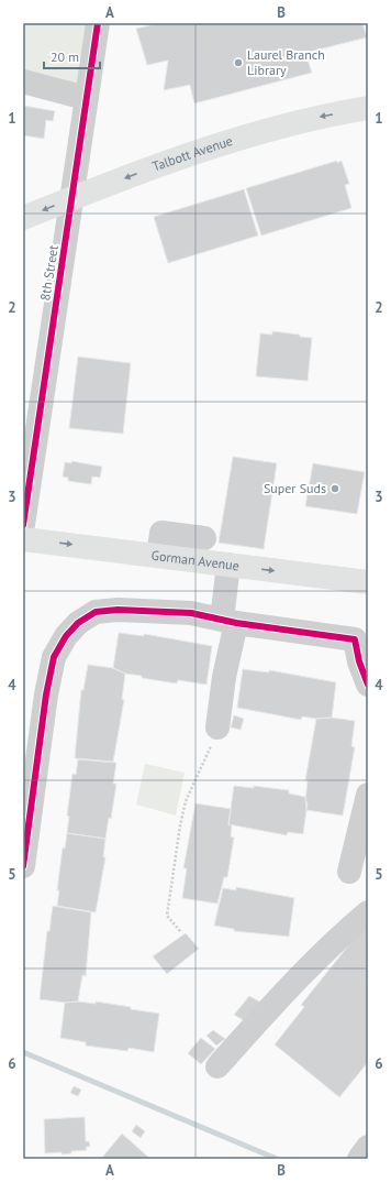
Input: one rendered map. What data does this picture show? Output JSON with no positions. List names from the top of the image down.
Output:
{
  "streets": {
    "main road": ["Talbott Avenue", "Gorman Avenue"],
    "street": ["8th Street"]
  },
  "crossings": [
    ["Talbott Avenue", "8th Street"]
  ],
  "one_way": ["Talbott Avenue", "Gorman Avenue"],
  "places": ["Laurel Branch Library", "Super Suds"],
  "scale_bar": "20 m",
  "grid": {
    "columns": ["A", "B"],
    "rows": [
      "1",
      "2",
      "3",
      "4",
      "5",
      "6"
    ]
  }
}
